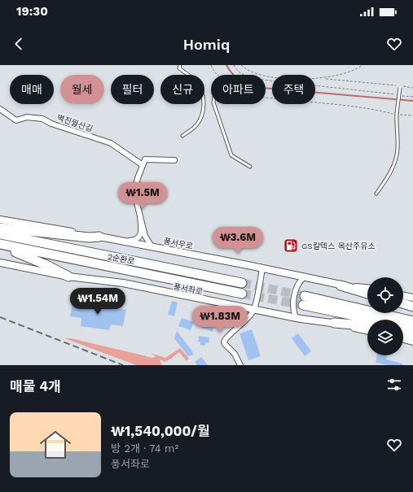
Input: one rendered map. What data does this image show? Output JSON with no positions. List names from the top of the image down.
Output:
{
  "streets": {
    "highway": ["2순환로"],
    "street": ["벽진월산길", "풍서우로", "풍서좌로"]
  },
  "places": {
    "fuel station": ["GS칼텍스 옥산주유소"]
  },
  "page": {
    "status": "19:30",
    "header": "Homiq",
    "chip": [
      "매매",
      "월세",
      "필터",
      "신규",
      "아파트",
      "주택"
    ],
    "price": [
      "₩1.5M",
      "₩3.6M",
      "₩1.54M",
      "₩1.83M"
    ],
    "heading": "매물 4개",
    "list": [
      {
        "name": "₩1,540,000/월",
        "note": "방 2개 · 74 m² · 풍서좌로"
      }
    ]
  }
}
